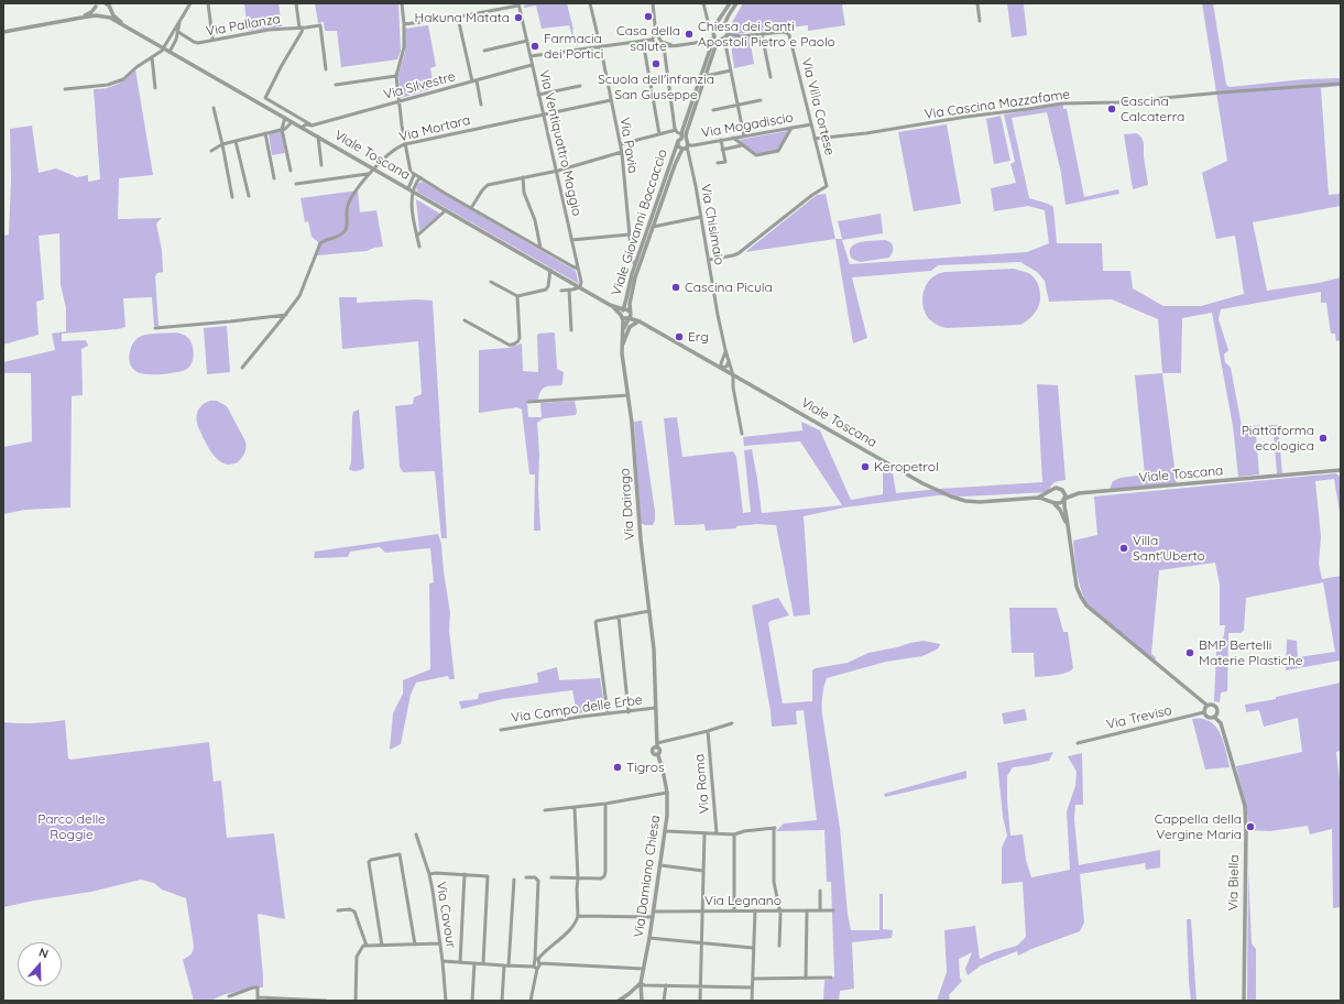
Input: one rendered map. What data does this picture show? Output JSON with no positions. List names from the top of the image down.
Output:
{
  "streets": {
    "street": [
      "Via Pallanza",
      "Via Silvestre",
      "Via Cascina Mazzafame",
      "Via Villa Cortese",
      "Via Mogadiscio",
      "Via Mortara",
      "Via Ventiquattro Maggio",
      "Via Pavia",
      "Viale Toscana",
      "Viale Giovanni Boccaccio",
      "Via Chisimaio",
      "Via Dairago",
      "Via Campo delle Erbe",
      "Via Treviso",
      "Via Roma",
      "Via Damiano Chiesa",
      "Via Biella",
      "Via Legnano",
      "Via Cavour"
    ]
  },
  "crossings": [
    ["Via Silvestre", "Via Ventiquattro Maggio"],
    ["Via Silvestre", "Viale Toscana"],
    ["Via Cascina Mazzafame", "Via Villa Cortese"],
    ["Via Villa Cortese", "Via Mogadiscio"],
    ["Via Villa Cortese", "Viale Giovanni Boccaccio"],
    ["Via Villa Cortese", "Via Chisimaio"],
    ["Via Mogadiscio", "Viale Giovanni Boccaccio"],
    ["Via Mogadiscio", "Via Chisimaio"],
    ["Via Mortara", "Via Ventiquattro Maggio"],
    ["Via Mortara", "Via Pavia"],
    ["Via Mortara", "Viale Toscana"],
    ["Via Ventiquattro Maggio", "Viale Toscana"],
    ["Via Pavia", "Viale Giovanni Boccaccio"],
    ["Viale Toscana", "Viale Giovanni Boccaccio"],
    ["Viale Toscana", "Via Chisimaio"],
    ["Viale Giovanni Boccaccio", "Via Chisimaio"],
    ["Via Treviso", "Via Biella"],
    ["Via Roma", "Via Damiano Chiesa"],
    ["Via Damiano Chiesa", "Via Legnano"]
  ],
  "parks": ["Parco delle Roggie"],
  "places": [
    "Casa della salute",
    "Hakuna Matata",
    "Chiesa dei Santi Apostoli Pietro e Paolo",
    "Farmacia dei Portici",
    "Scuola dell'infanzia San Giuseppe",
    "Cascina Calcaterra",
    "Cascina Picula",
    "Erg",
    "Piattaforma ecologica",
    "Keropetrol",
    "Villa Sant'Uberto",
    "BMP Bertelli Materie Plastiche",
    "Tigros",
    "Cappella della Vergine Maria"
  ],
  "north": "top"
}
